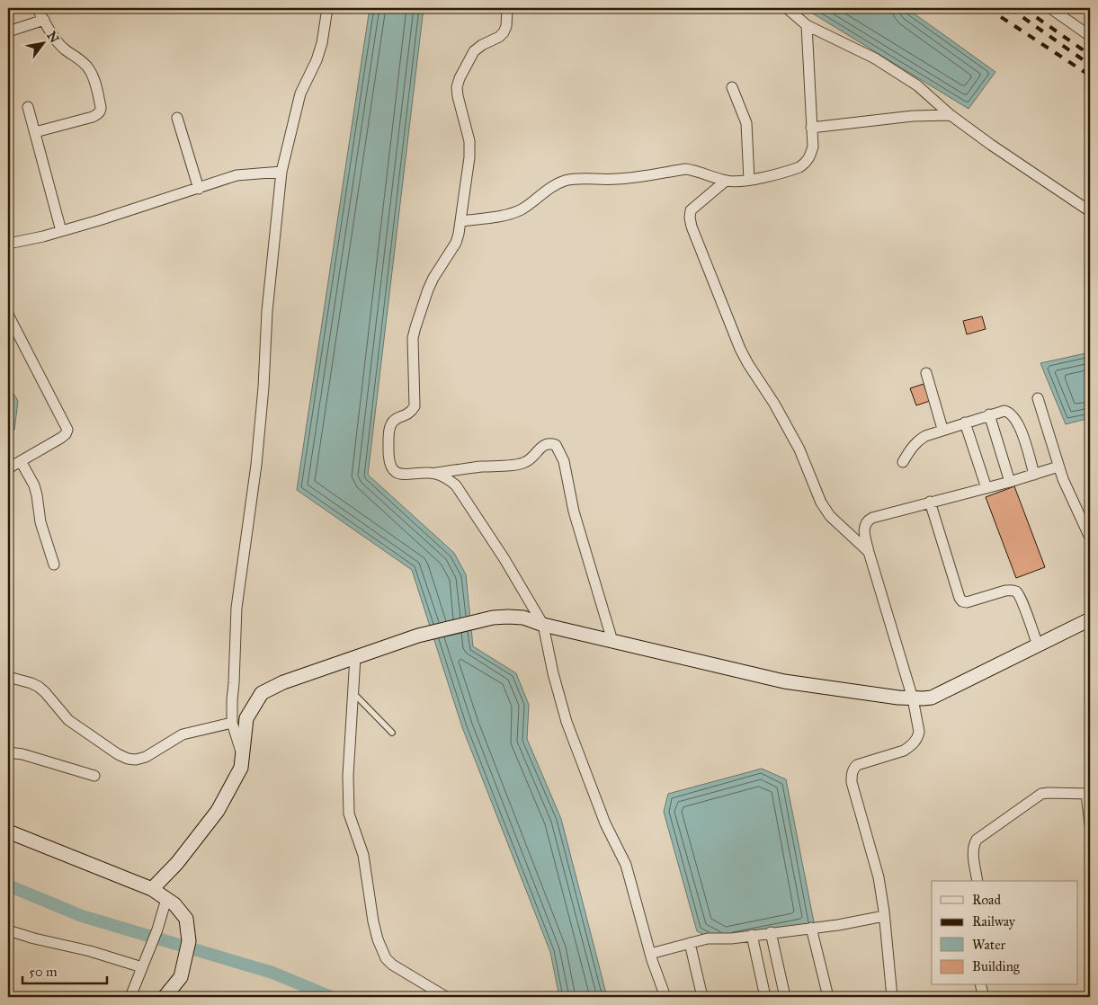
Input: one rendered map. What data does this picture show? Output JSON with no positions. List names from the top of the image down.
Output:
{
  "legend": [
    "Road",
    "Railway",
    "Water",
    "Building"
  ],
  "scale_bar": "50 m",
  "north": "top right"
}
